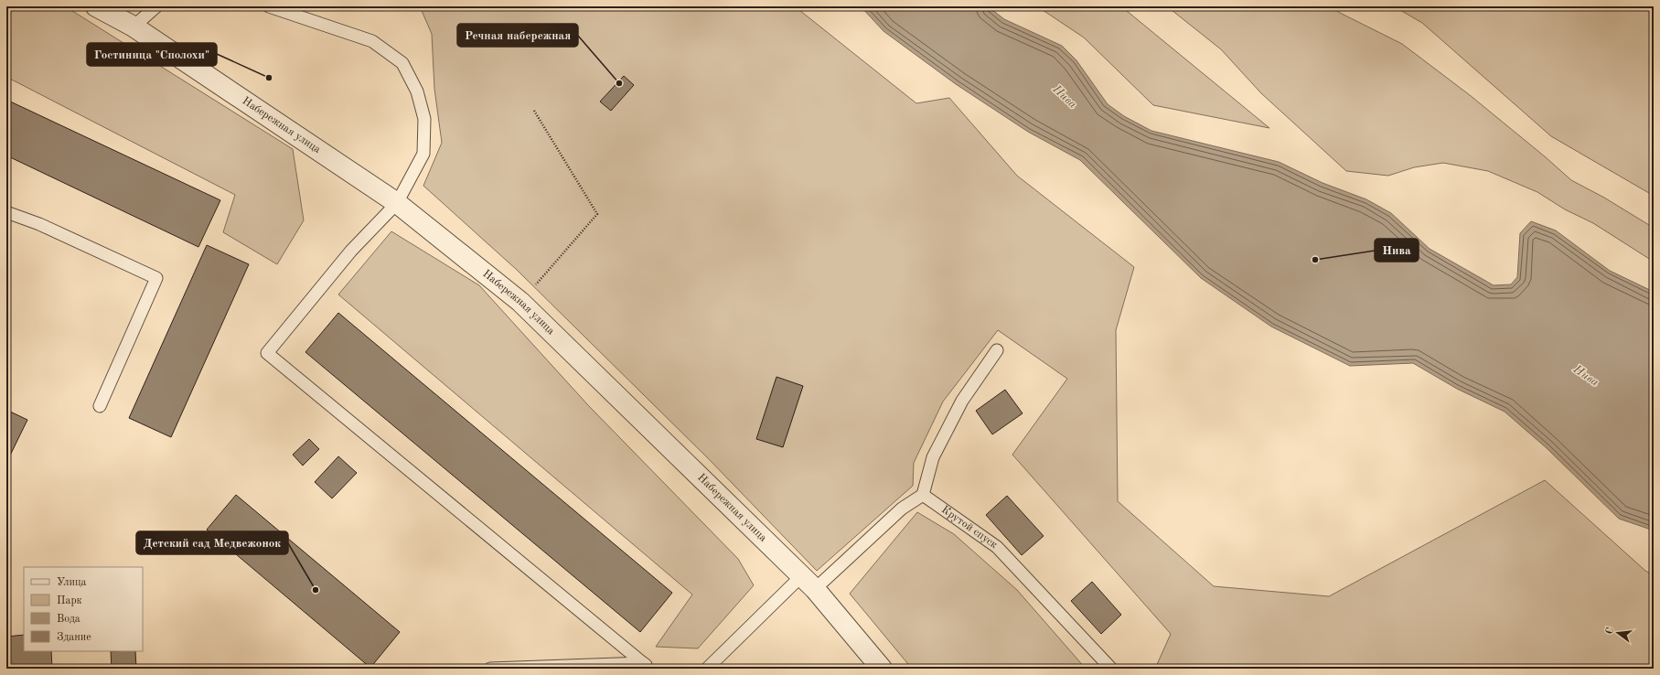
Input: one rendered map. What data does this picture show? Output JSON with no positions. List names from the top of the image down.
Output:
{
  "streets": {
    "street": ["Набережная улица"],
    "lane": ["Крутой спуск"]
  },
  "water": ["Нива"],
  "places": [
    "Гостиница \"Сполохи\"",
    "Речная набережная",
    "Нива",
    "Детский сад Медвежонок"
  ],
  "legend": [
    "Улица",
    "Парк",
    "Вода",
    "Здание"
  ],
  "north": "left"
}
